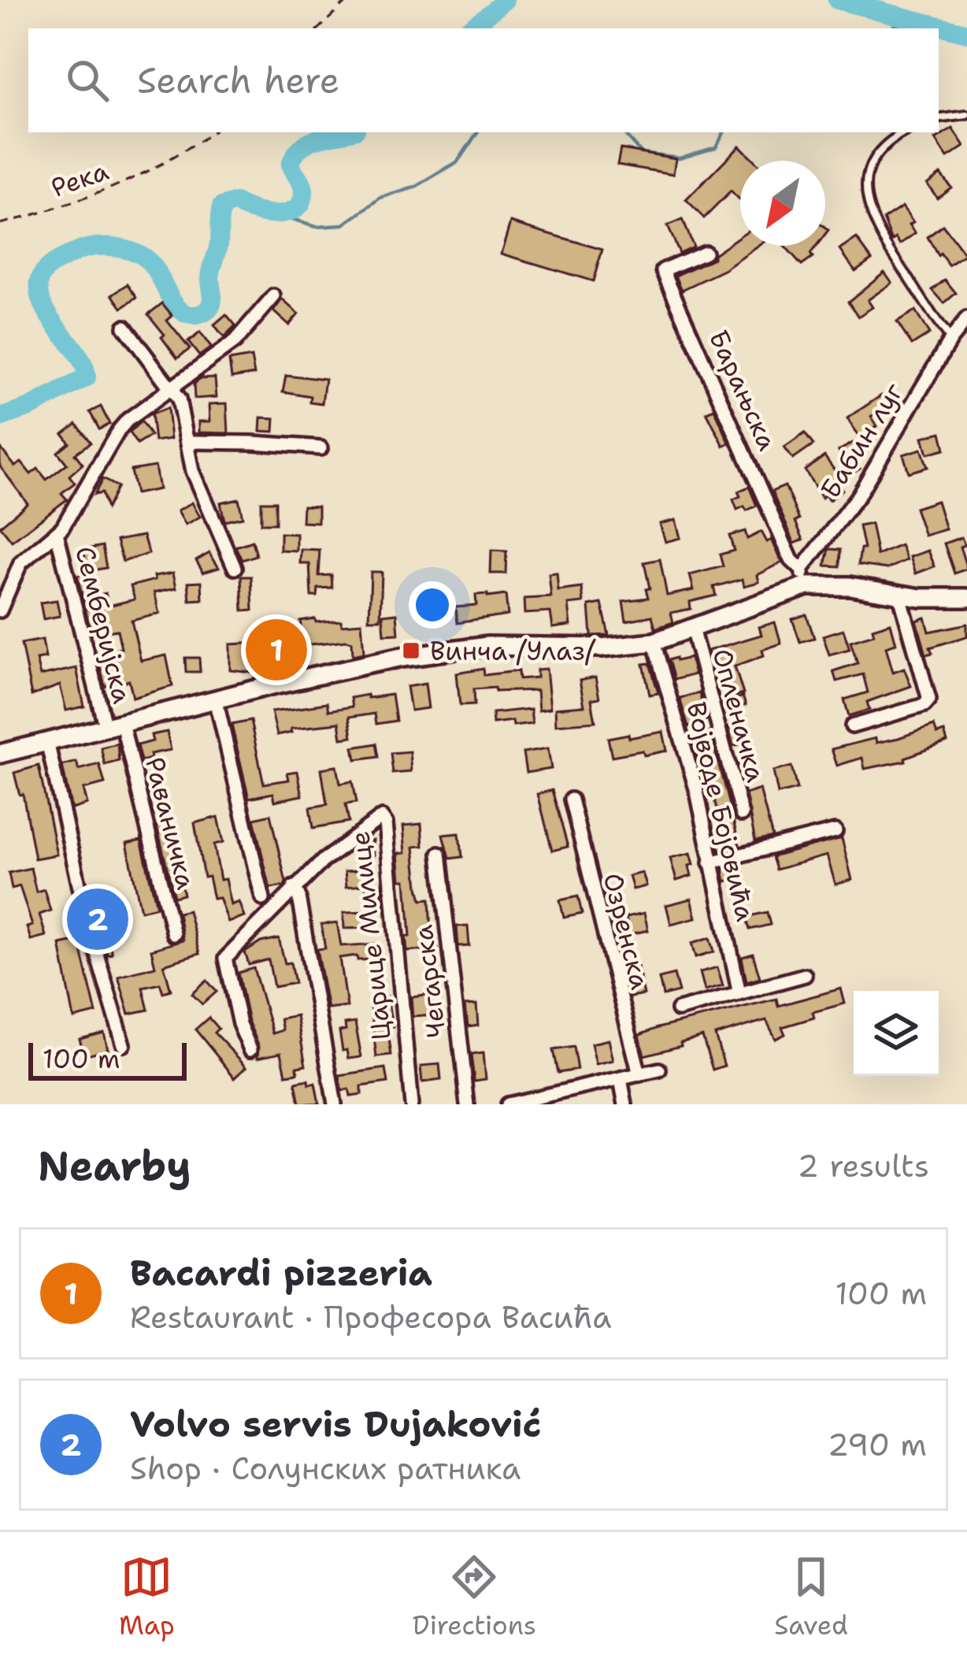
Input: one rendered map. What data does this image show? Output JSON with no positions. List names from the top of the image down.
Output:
{
  "streets": {
    "street": [
      "Барањска",
      "Бабин луг",
      "Семберијска",
      "Опленачка",
      "Војводе Бојовића",
      "Раваничка",
      "Озренска",
      "Царице Милице",
      "Чегарска"
    ],
    "path": ["Река"]
  },
  "crossings": [
    ["Барањска", "Бабин луг"],
    ["Семберијска", "Раваничка"]
  ],
  "places": {
    "transit": ["Винча /Улаз/"]
  },
  "scale_bar": "100 m",
  "north": "bottom left",
  "page": {
    "search": "Search here",
    "pins": ["1", "2"],
    "scale": "100 m",
    "heading": ["Nearby", "2 results"],
    "list": [
      {
        "mark": "1",
        "name": "Bacardi pizzeria",
        "note": "Restaurant · Професора Васића",
        "value": "100 m"
      },
      {
        "mark": "2",
        "name": "Volvo servis Dujaković",
        "note": "Shop · Солунских ратника",
        "value": "290 m"
      }
    ],
    "nav": ["Map", "Directions", "Saved"]
  }
}
